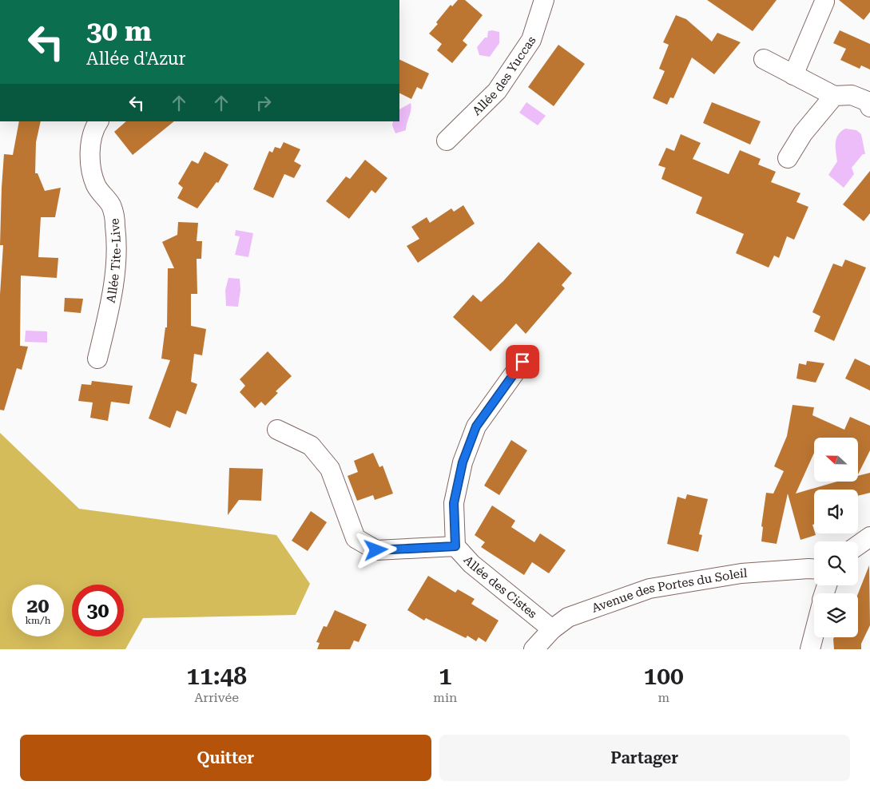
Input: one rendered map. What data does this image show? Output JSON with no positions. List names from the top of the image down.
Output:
{
  "streets": {
    "street": [
      "Allée des Yuccas",
      "Allée Tite-Live",
      "Allée des Cistes",
      "Avenue des Portes du Soleil"
    ]
  },
  "crossings": [
    ["Allée des Cistes", "Avenue des Portes du Soleil"]
  ],
  "north": "left",
  "page": {
    "turn": ["30 m", "Allée d'Azur"],
    "speed": "20 km/h",
    "limit": "30",
    "eta": [
      "11:48",
      "Arrivée",
      "1",
      "min",
      "100",
      "m"
    ],
    "buttons": ["Quitter", "Partager"]
  }
}
